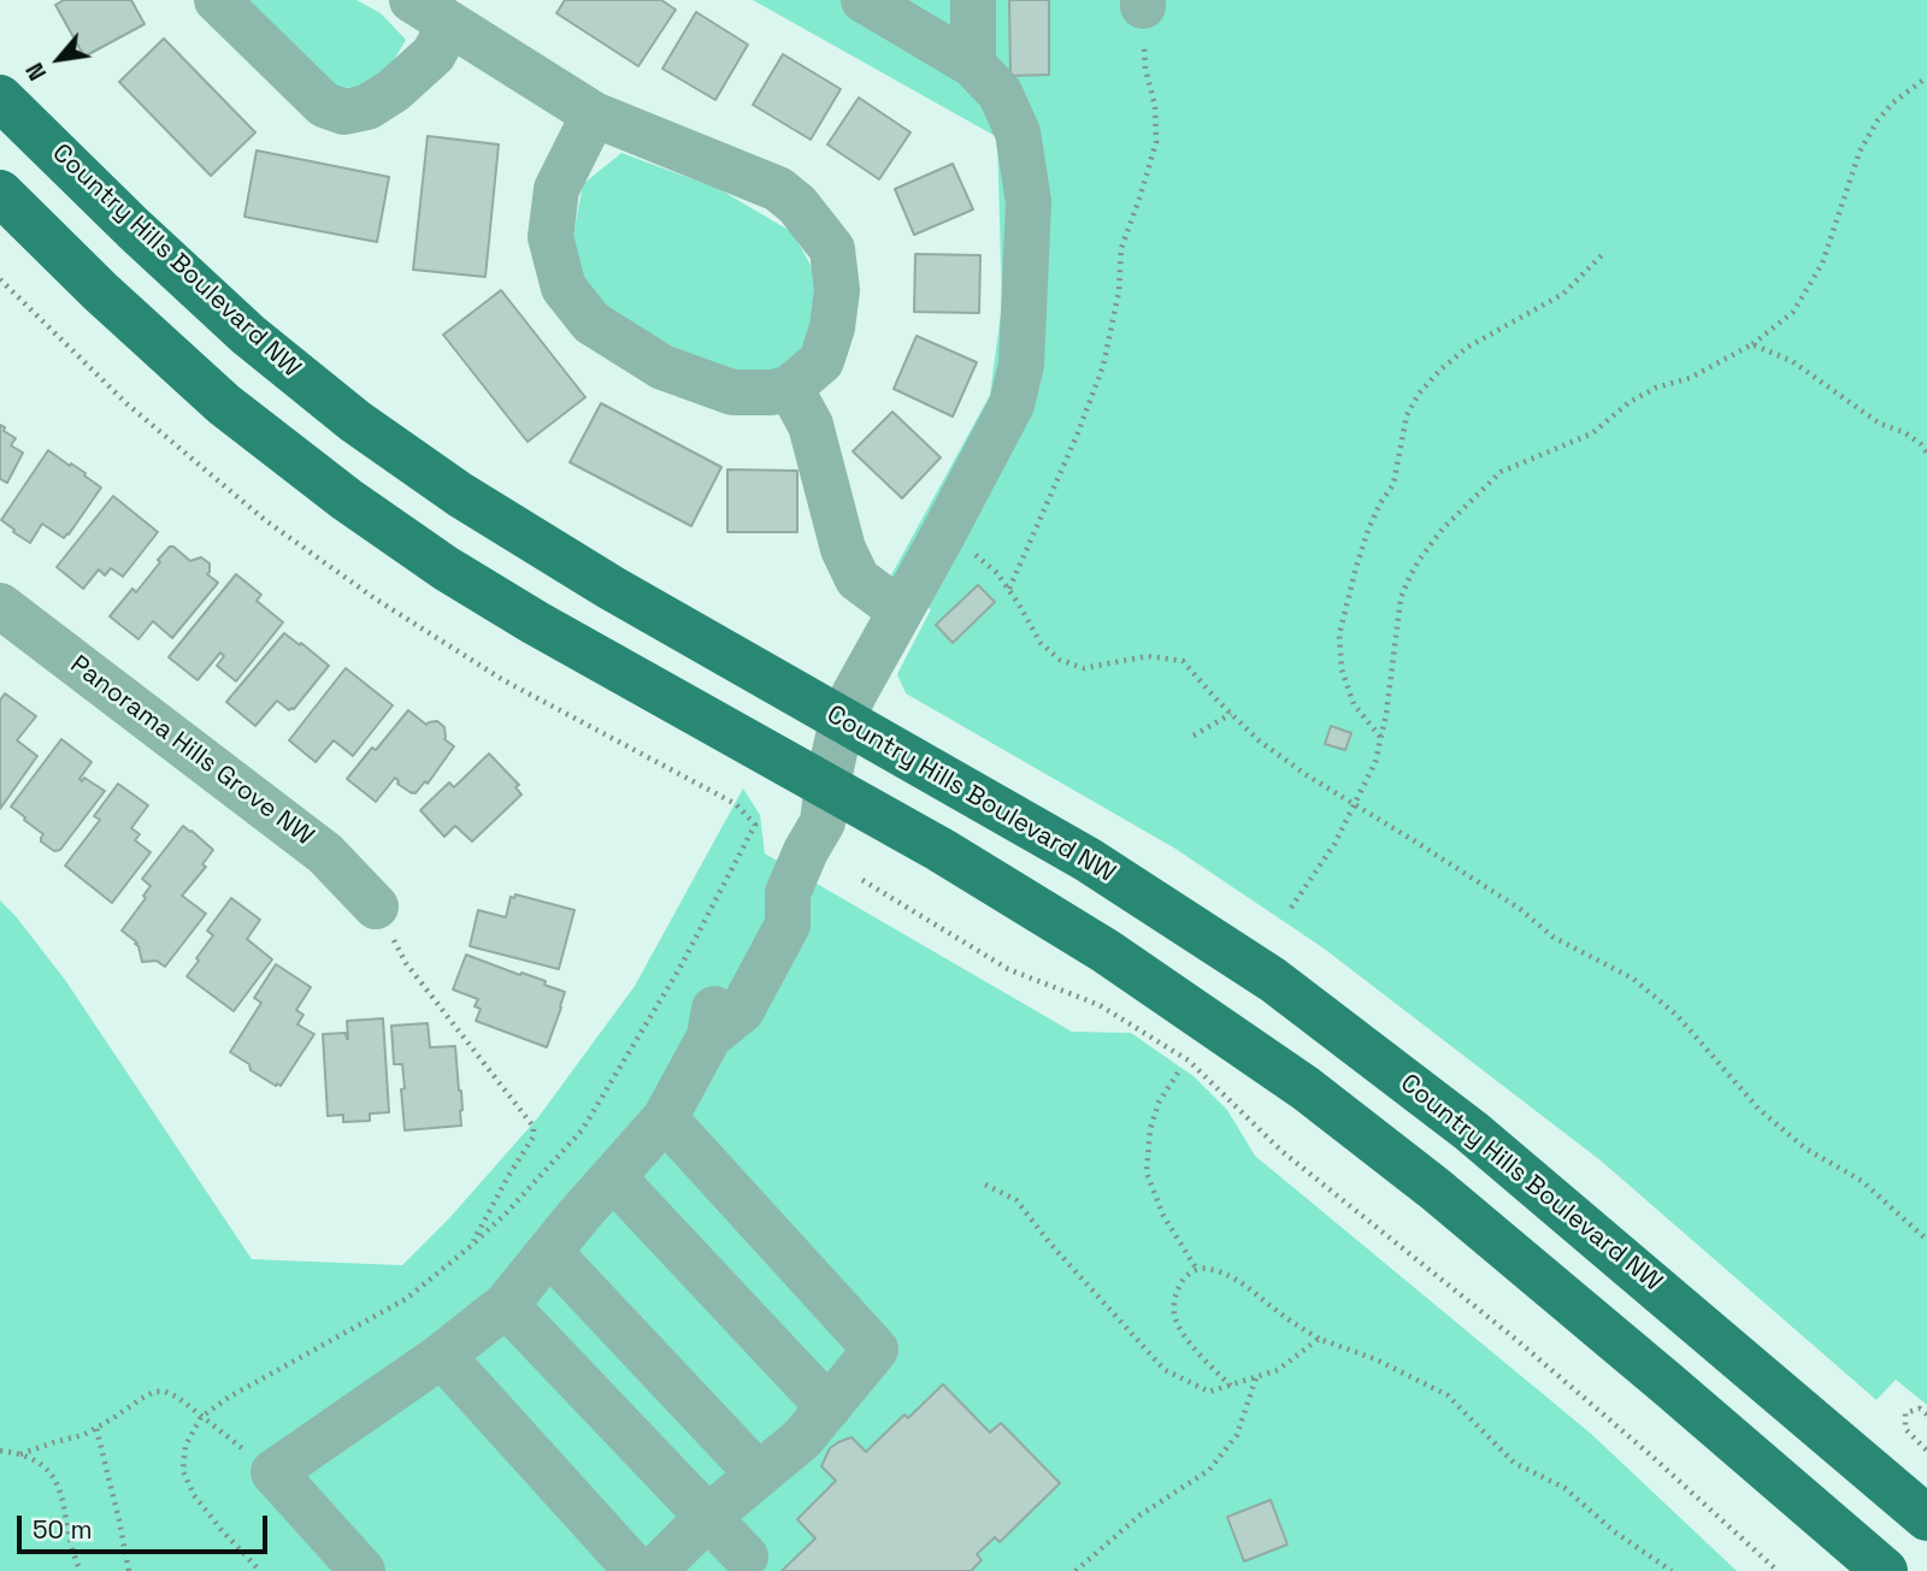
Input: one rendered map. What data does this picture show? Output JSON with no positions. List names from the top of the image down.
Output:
{
  "streets": {
    "main road": ["Country Hills Boulevard NW"],
    "street": ["Panorama Hills Grove NW"]
  },
  "scale_bar": "50 m",
  "north": "bottom left"
}
